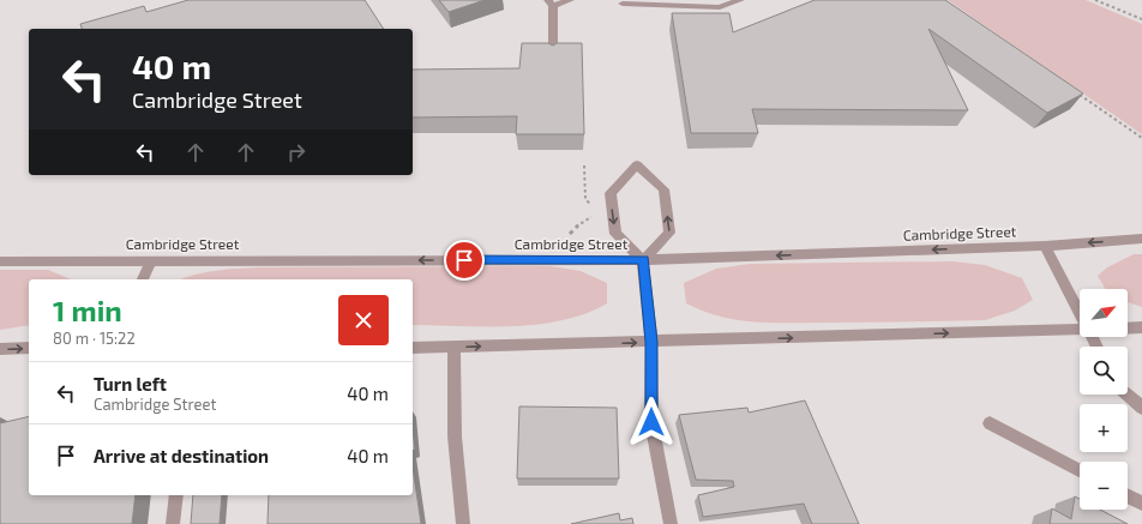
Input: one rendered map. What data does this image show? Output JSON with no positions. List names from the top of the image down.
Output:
{
  "streets": {
    "street": ["Cambridge Street"]
  },
  "north": "top right",
  "page": {
    "turn": ["40 m", "Cambridge Street"],
    "heading": ["1 min", "80 m · 15:22"],
    "map_buttons": ["+", "−"],
    "list": [
      {
        "name": "Turn left",
        "note": "Cambridge Street",
        "value": "40 m"
      },
      {
        "name": "Arrive at destination",
        "value": "40 m"
      }
    ]
  }
}
